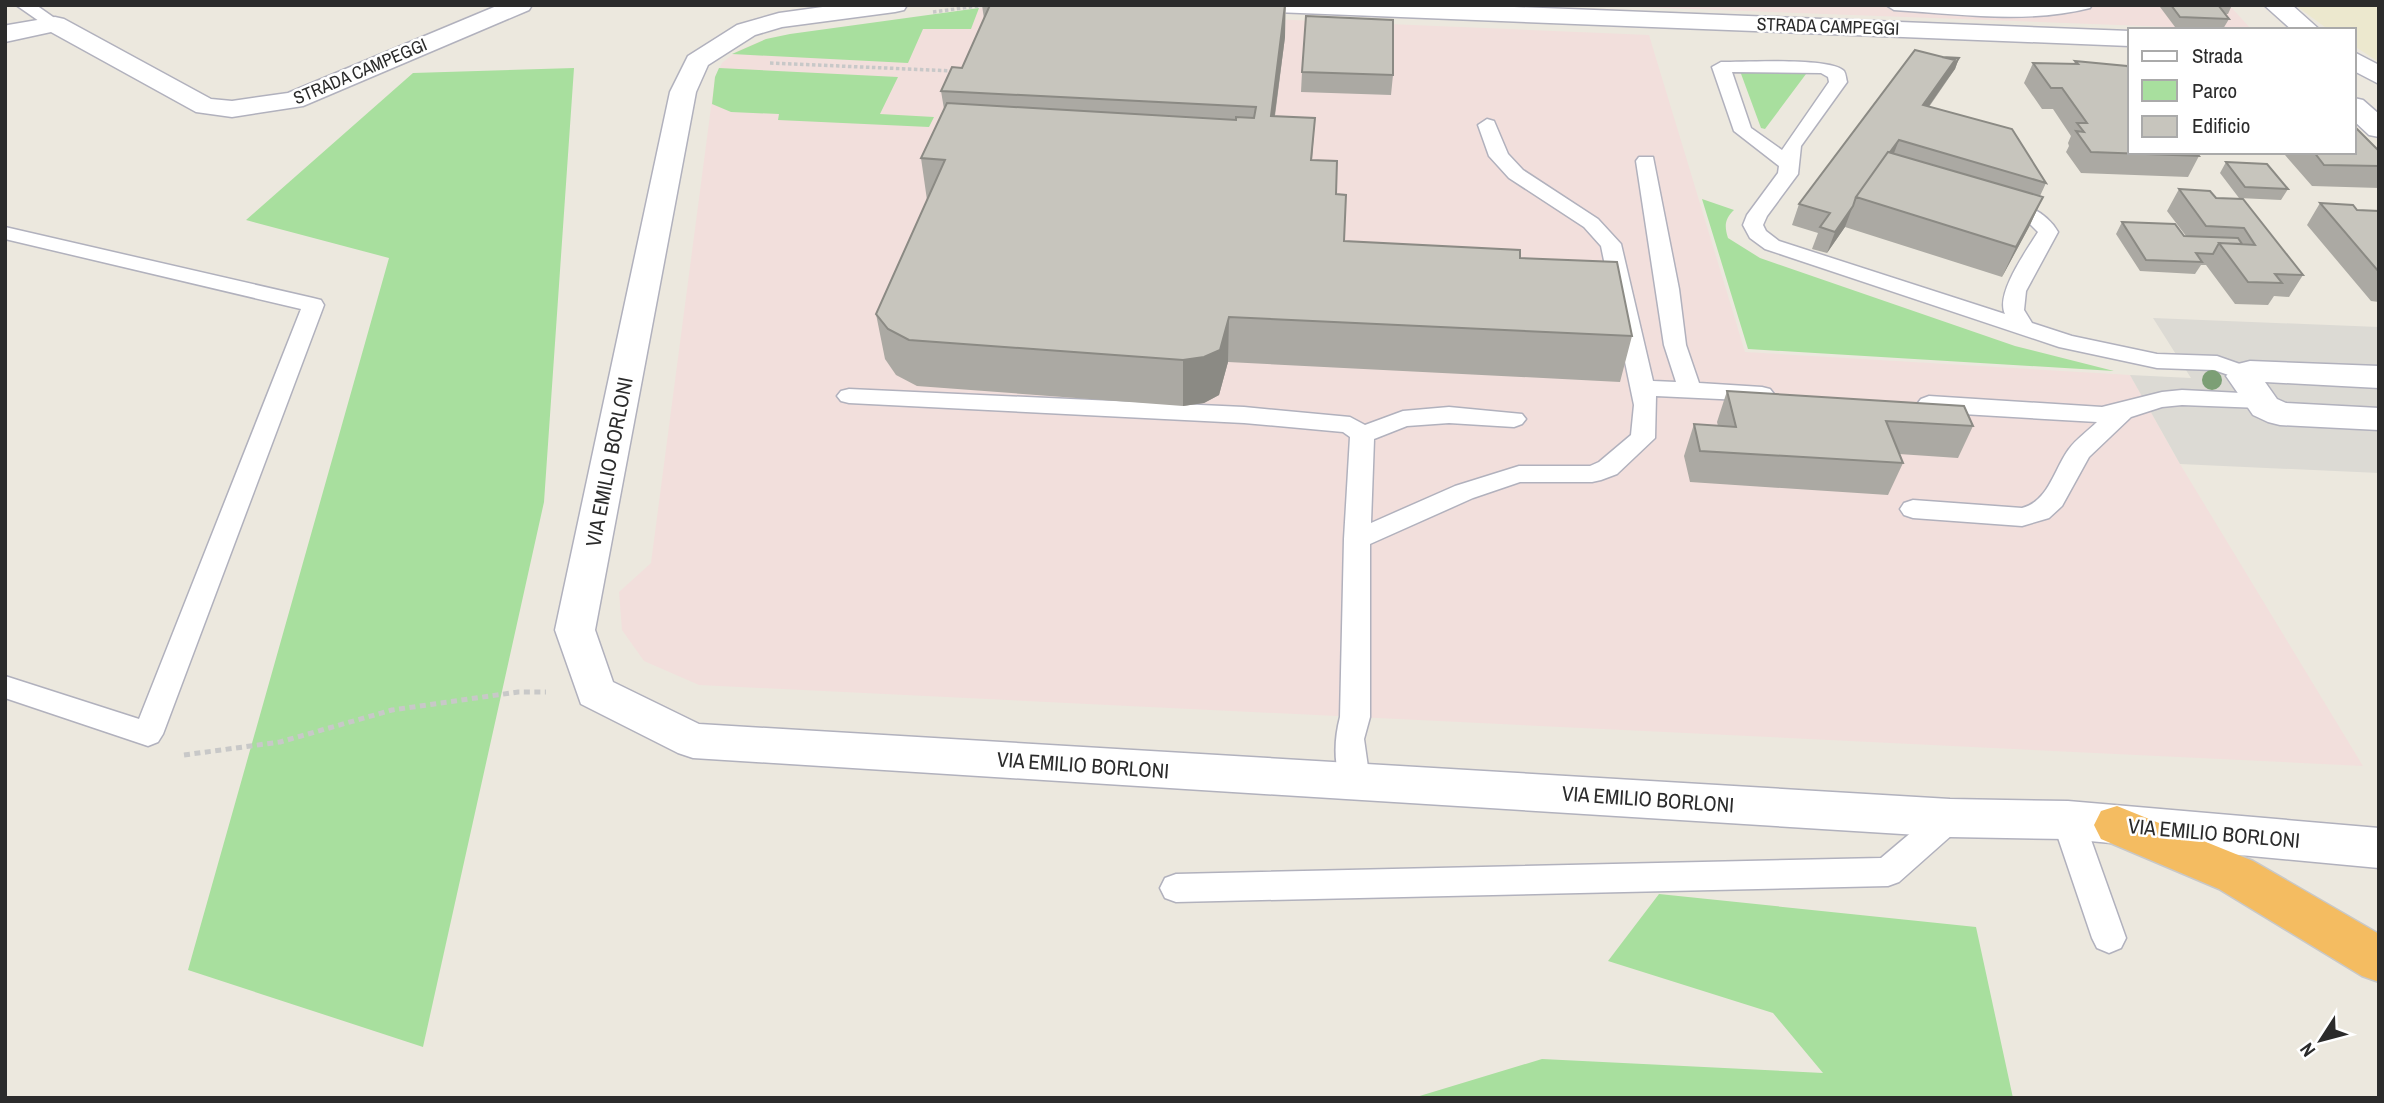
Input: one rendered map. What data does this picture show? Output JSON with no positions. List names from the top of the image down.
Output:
{
  "streets": {
    "street": ["STRADA CAMPEGGI", "VIA EMILIO BORLONI"]
  },
  "legend": ["Strada", "Parco", "Edificio"],
  "north": "bottom left"
}
